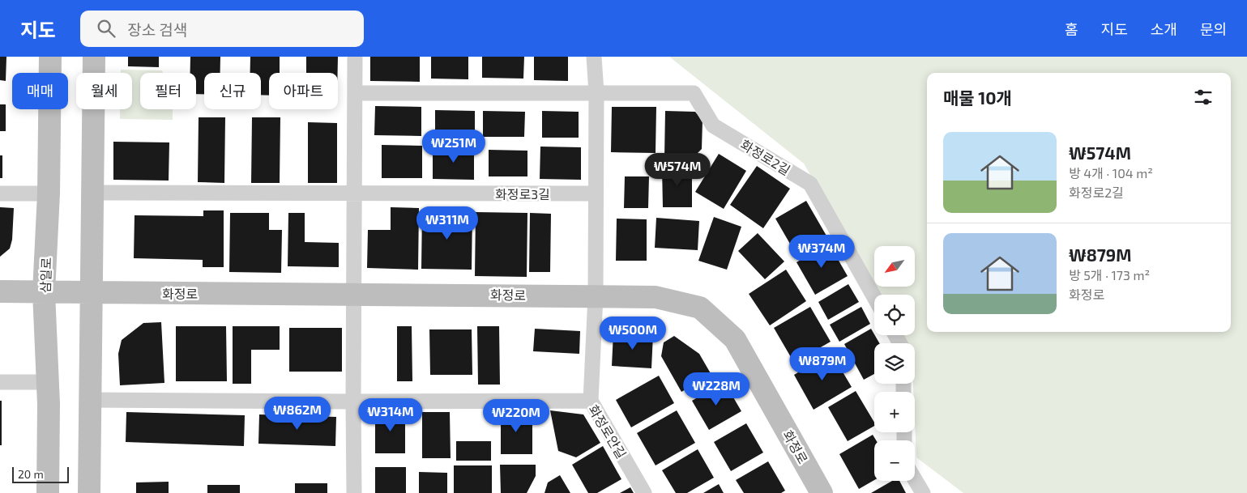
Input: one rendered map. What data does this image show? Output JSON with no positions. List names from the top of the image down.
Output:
{
  "streets": {
    "street": [
      "화정로2길",
      "화정로3길",
      "삼일로",
      "화정로",
      "화정로안길"
    ]
  },
  "crossings": [
    ["삼일로", "화정로"]
  ],
  "scale_bar": "20 m",
  "north": "bottom left",
  "page": {
    "header": "지도",
    "search": "장소 검색",
    "nav": [
      "홈",
      "지도",
      "소개",
      "문의"
    ],
    "chip": [
      "매매",
      "월세",
      "필터",
      "신규",
      "아파트"
    ],
    "heading": "매물 10개",
    "list": [
      {
        "name": "₩574M",
        "note": "방 4개 · 104 m² · 화정로2길"
      },
      {
        "name": "₩879M",
        "note": "방 5개 · 173 m² · 화정로"
      }
    ],
    "price": [
      "₩251M",
      "₩574M",
      "₩311M",
      "₩374M",
      "₩500M",
      "₩879M",
      "₩228M",
      "₩862M",
      "₩314M",
      "₩220M"
    ],
    "map_buttons": ["+", "−"],
    "scale": "20 m"
  }
}
